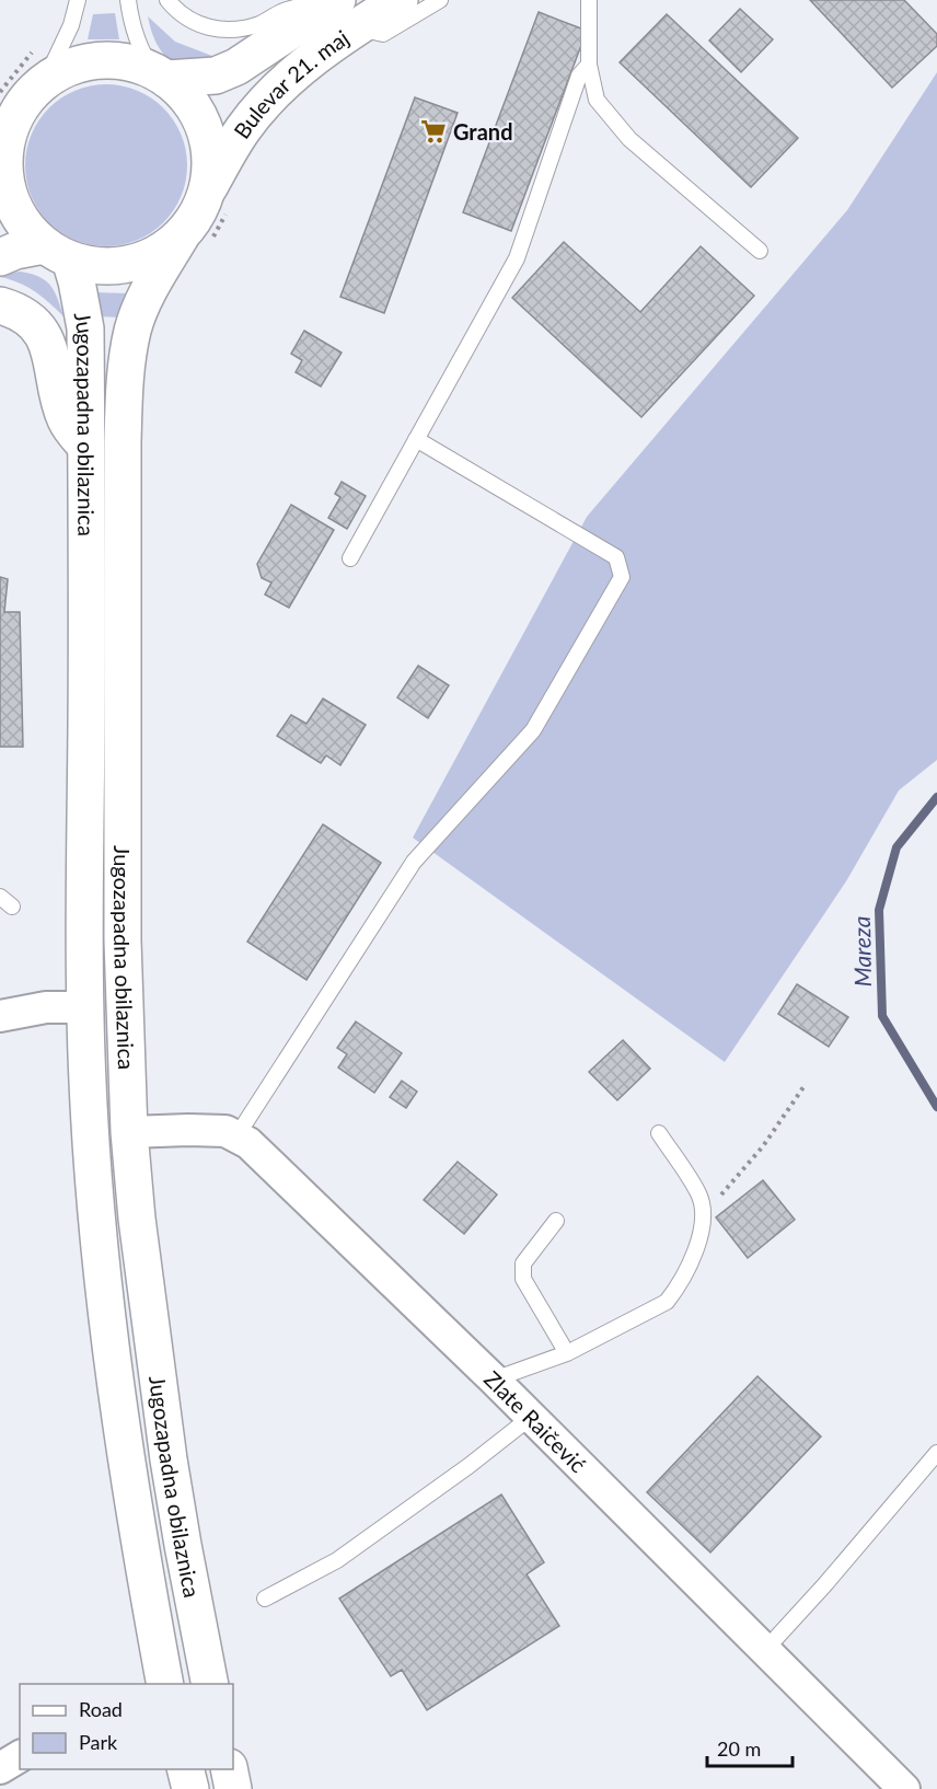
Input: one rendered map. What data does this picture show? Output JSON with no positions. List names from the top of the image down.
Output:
{
  "streets": {
    "main road": ["Bulevar 21. maj", "Jugozapadna obilaznica"],
    "street": ["Zlate Raičević"]
  },
  "crossings": [
    ["Bulevar 21. maj", "Jugozapadna obilaznica"],
    ["Jugozapadna obilaznica", "Zlate Raičević"]
  ],
  "water": ["Mareza"],
  "places": {
    "supermarket": ["Grand"]
  },
  "legend": ["Road", "Park"],
  "scale_bar": "20 m"
}
